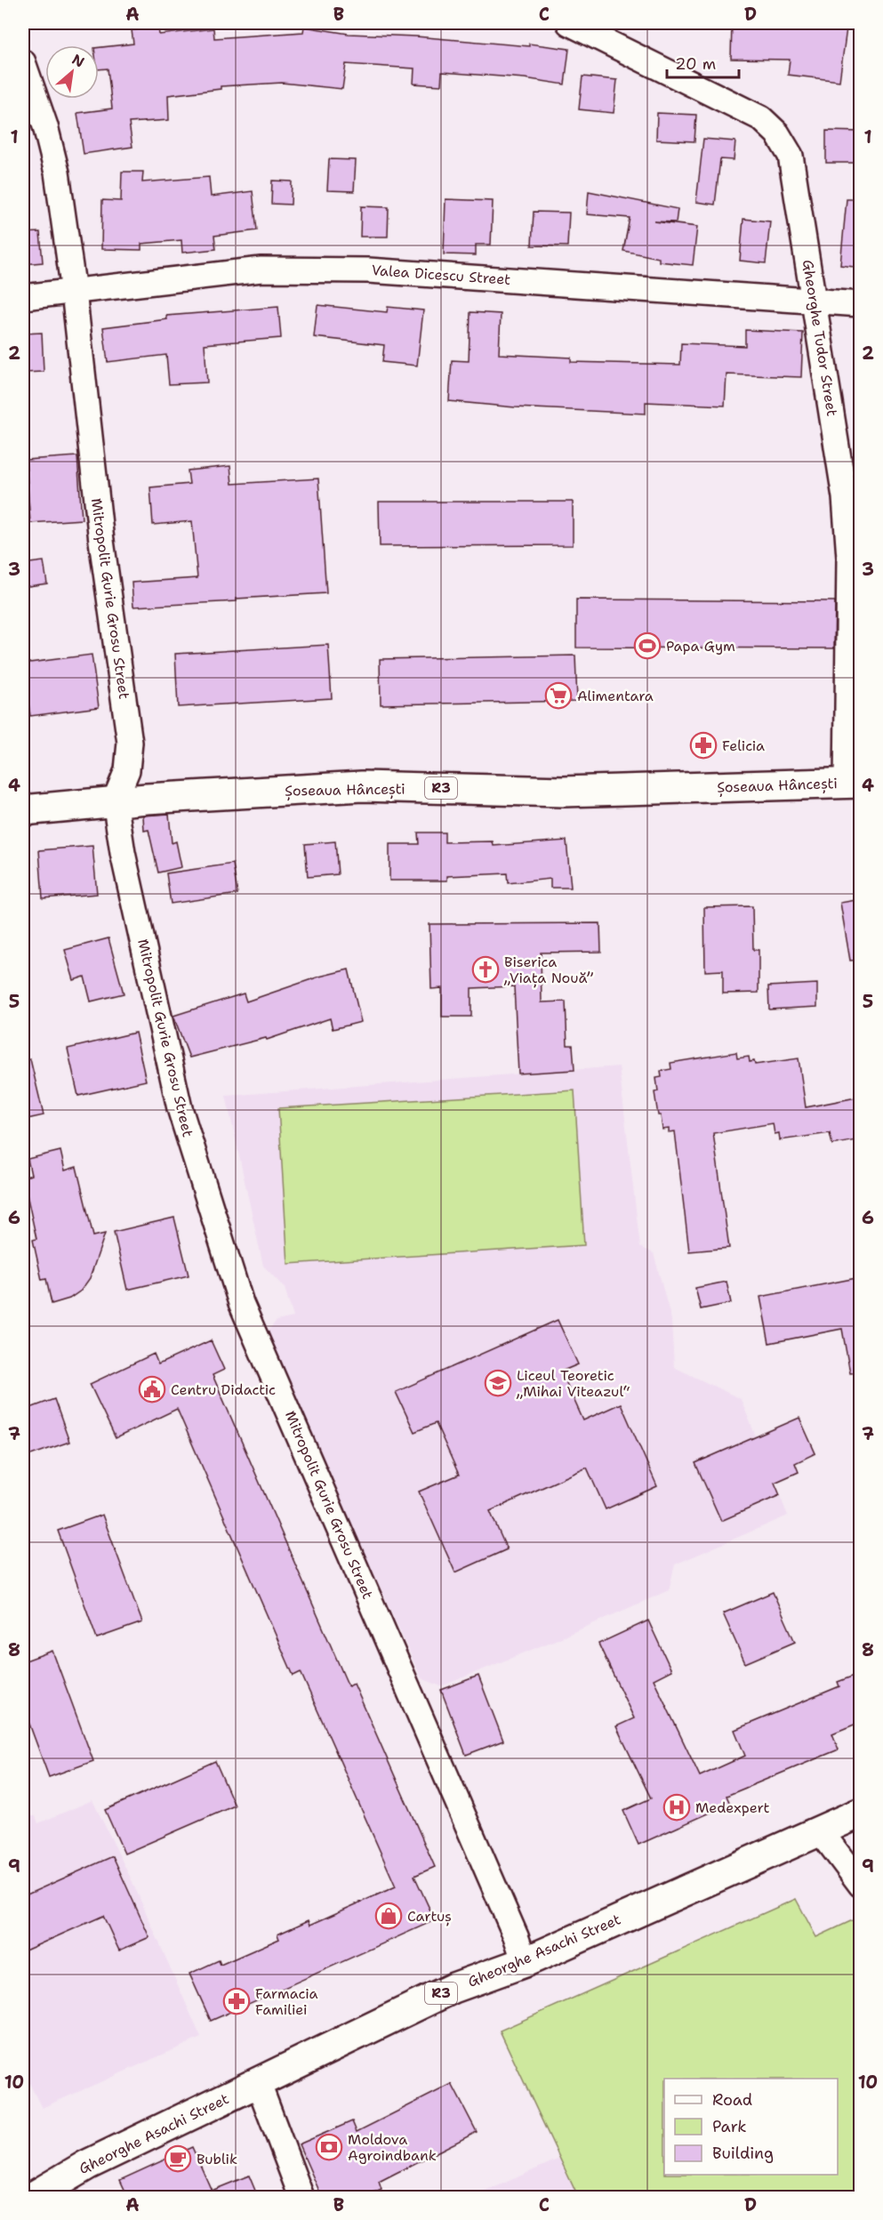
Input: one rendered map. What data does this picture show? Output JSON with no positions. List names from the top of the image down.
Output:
{
  "streets": {
    "main road": ["Șoseaua Hâncești", "R3", "Gheorghe Asachi Street"],
    "street": ["Valea Dicescu Street", "Gheorghe Tudor Street", "Mitropolit Gurie Grosu Street"]
  },
  "crossings": [
    ["Valea Dicescu Street", "Gheorghe Tudor Street"],
    ["Valea Dicescu Street", "Mitropolit Gurie Grosu Street"],
    ["Gheorghe Tudor Street", "Șoseaua Hâncești"],
    ["Mitropolit Gurie Grosu Street", "Șoseaua Hâncești"],
    ["Mitropolit Gurie Grosu Street", "Gheorghe Asachi Street"]
  ],
  "places": {
    "sports": ["Papa Gym"],
    "supermarket": ["Alimentara"],
    "pharmacy": ["Felicia", "Farmacia Familiei"],
    "church": ["Biserica „Viața Nouă”"],
    "school or university": ["Liceul Teoretic „Mihai Viteazul“"],
    "public building": ["Centru Didactic"],
    "hospital": ["Medexpert"],
    "shop": ["Cartuș"],
    "bank": ["Moldova Agroindbank"],
    "cafe": ["Bublik"]
  },
  "legend": ["Road", "Park", "Building"],
  "scale_bar": "20 m",
  "north": "top right",
  "grid": {
    "columns": [
      "A",
      "B",
      "C",
      "D"
    ],
    "rows": [
      "1",
      "2",
      "3",
      "4",
      "5",
      "6",
      "7",
      "8",
      "9",
      "10"
    ]
  }
}
